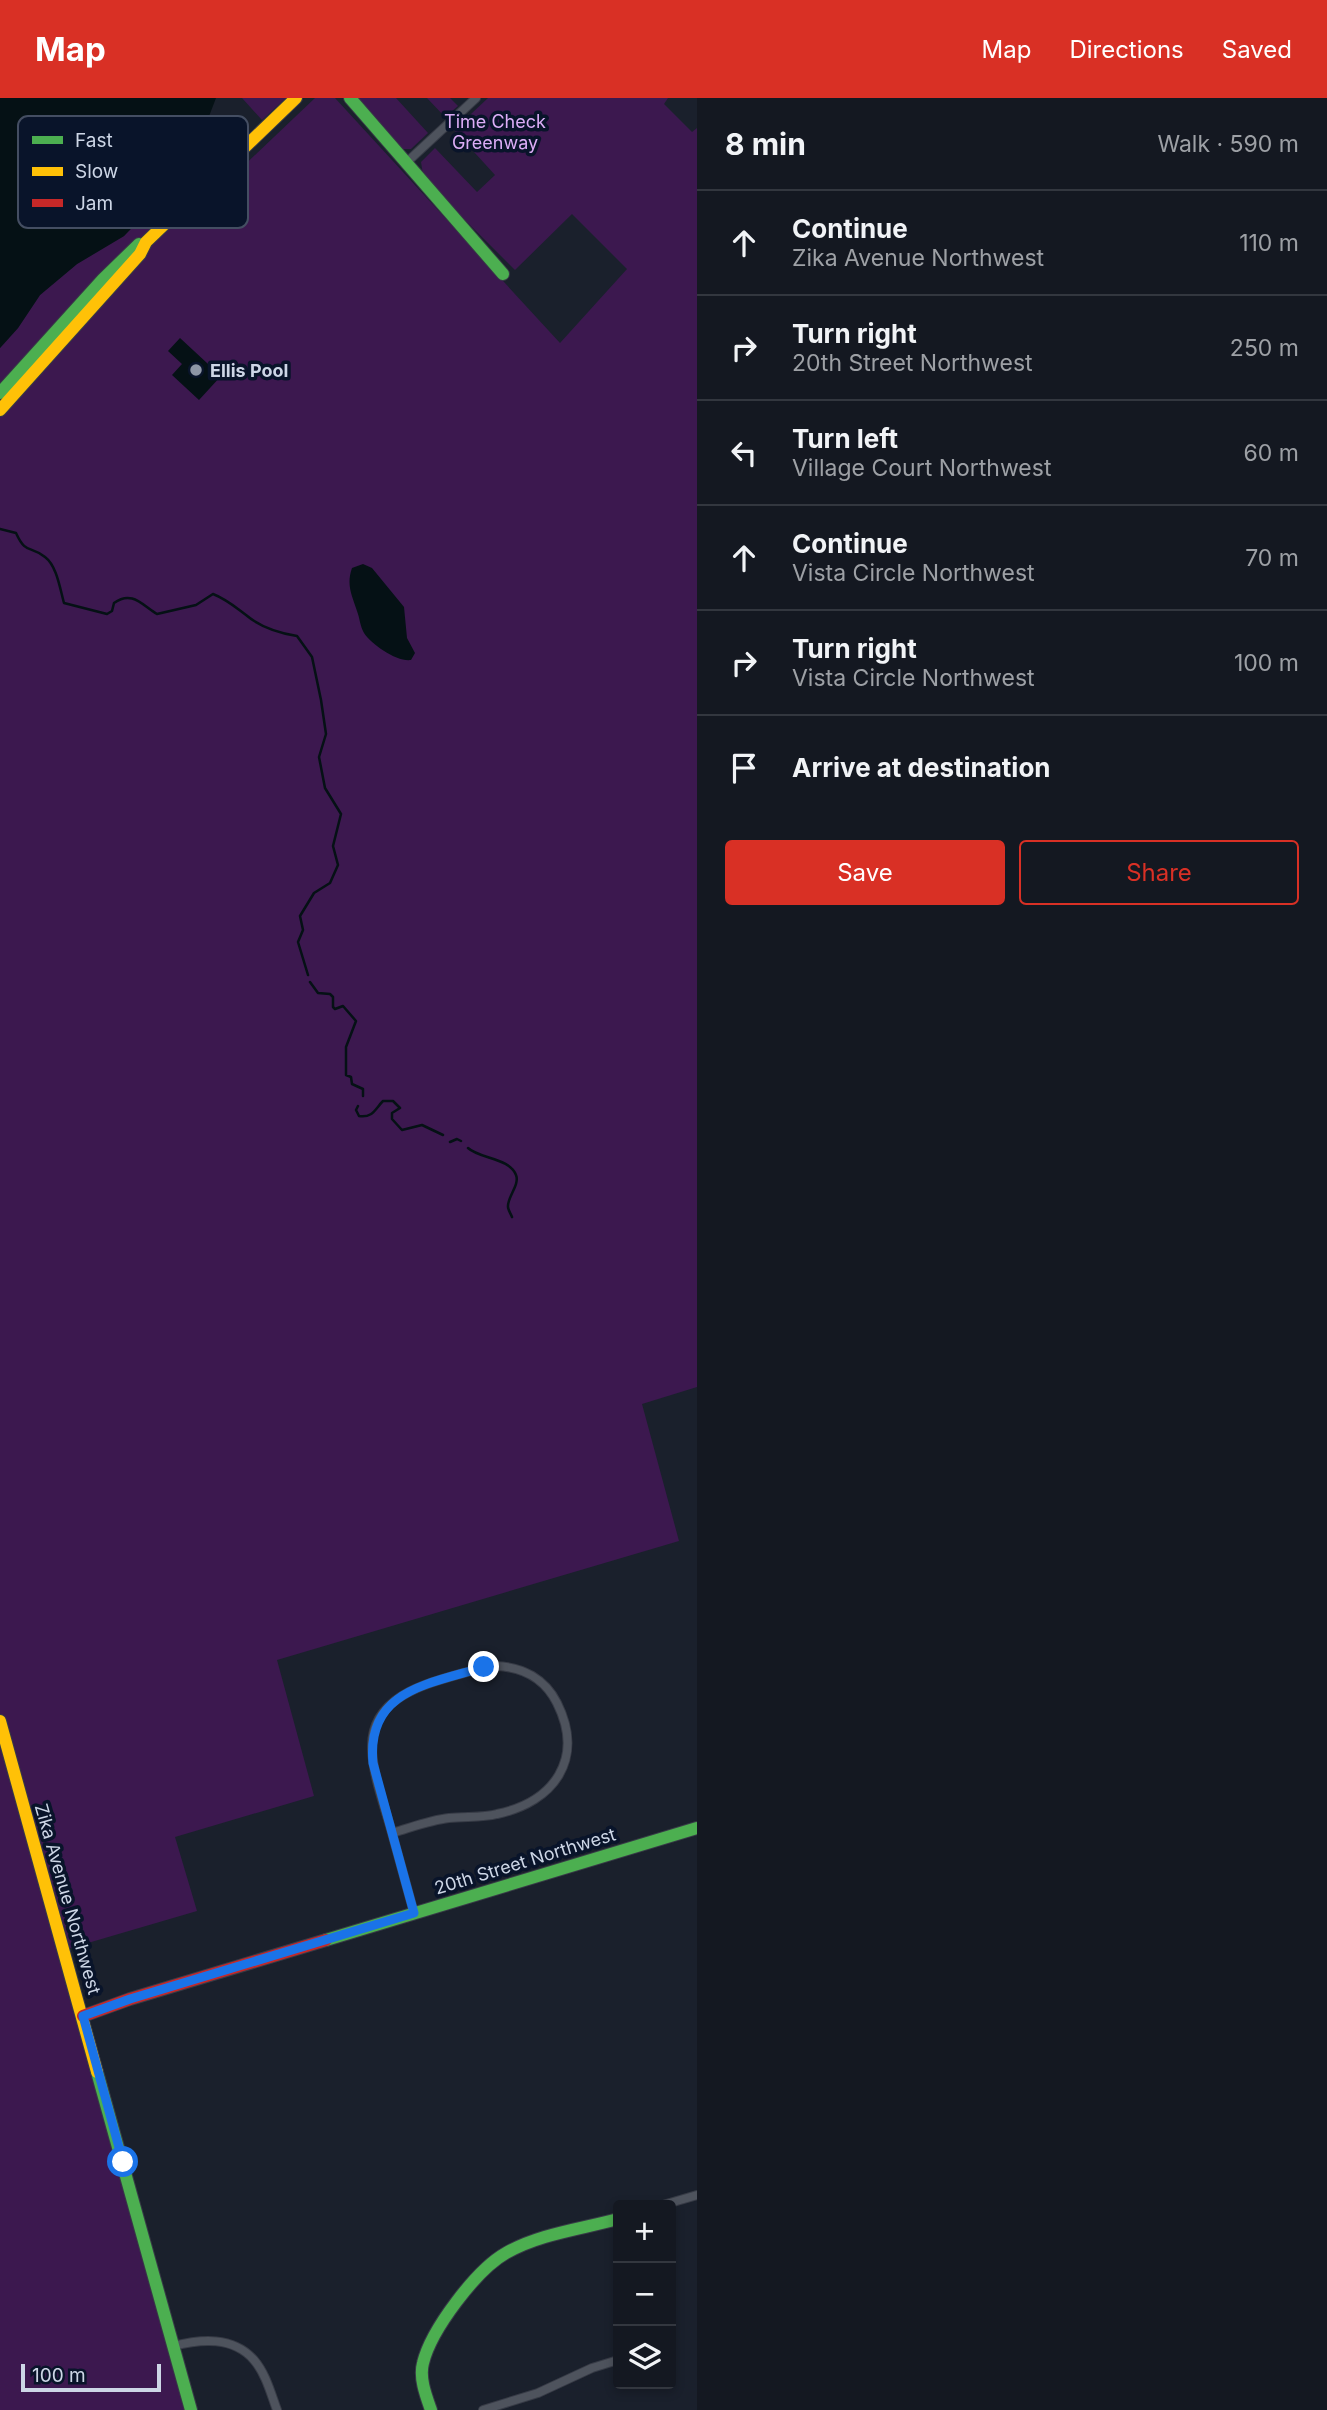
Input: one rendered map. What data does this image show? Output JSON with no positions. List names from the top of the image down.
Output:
{
  "streets": {
    "street": ["20th Street Northwest", "Zika Avenue Northwest"]
  },
  "crossings": [
    ["20th Street Northwest", "Zika Avenue Northwest"]
  ],
  "parks": ["Time Check Greenway"],
  "places": ["Ellis Pool"],
  "legend": ["Fast", "Slow", "Jam"],
  "scale_bar": "100 m",
  "page": {
    "header": "Map",
    "nav": ["Map", "Directions", "Saved"],
    "heading": ["8 min", "Walk · 590 m"],
    "list": [
      ["Continue", "Zika Avenue Northwest", "110 m"],
      ["Turn right", "20th Street Northwest", "250 m"],
      ["Turn left", "Village Court Northwest", "60 m"],
      ["Continue", "Vista Circle Northwest", "70 m"],
      ["Turn right", "Vista Circle Northwest", "100 m"],
      "Arrive at destination"
    ],
    "buttons": ["Save", "Share"],
    "map_buttons": ["+", "−"],
    "scale": "100 m"
  }
}
